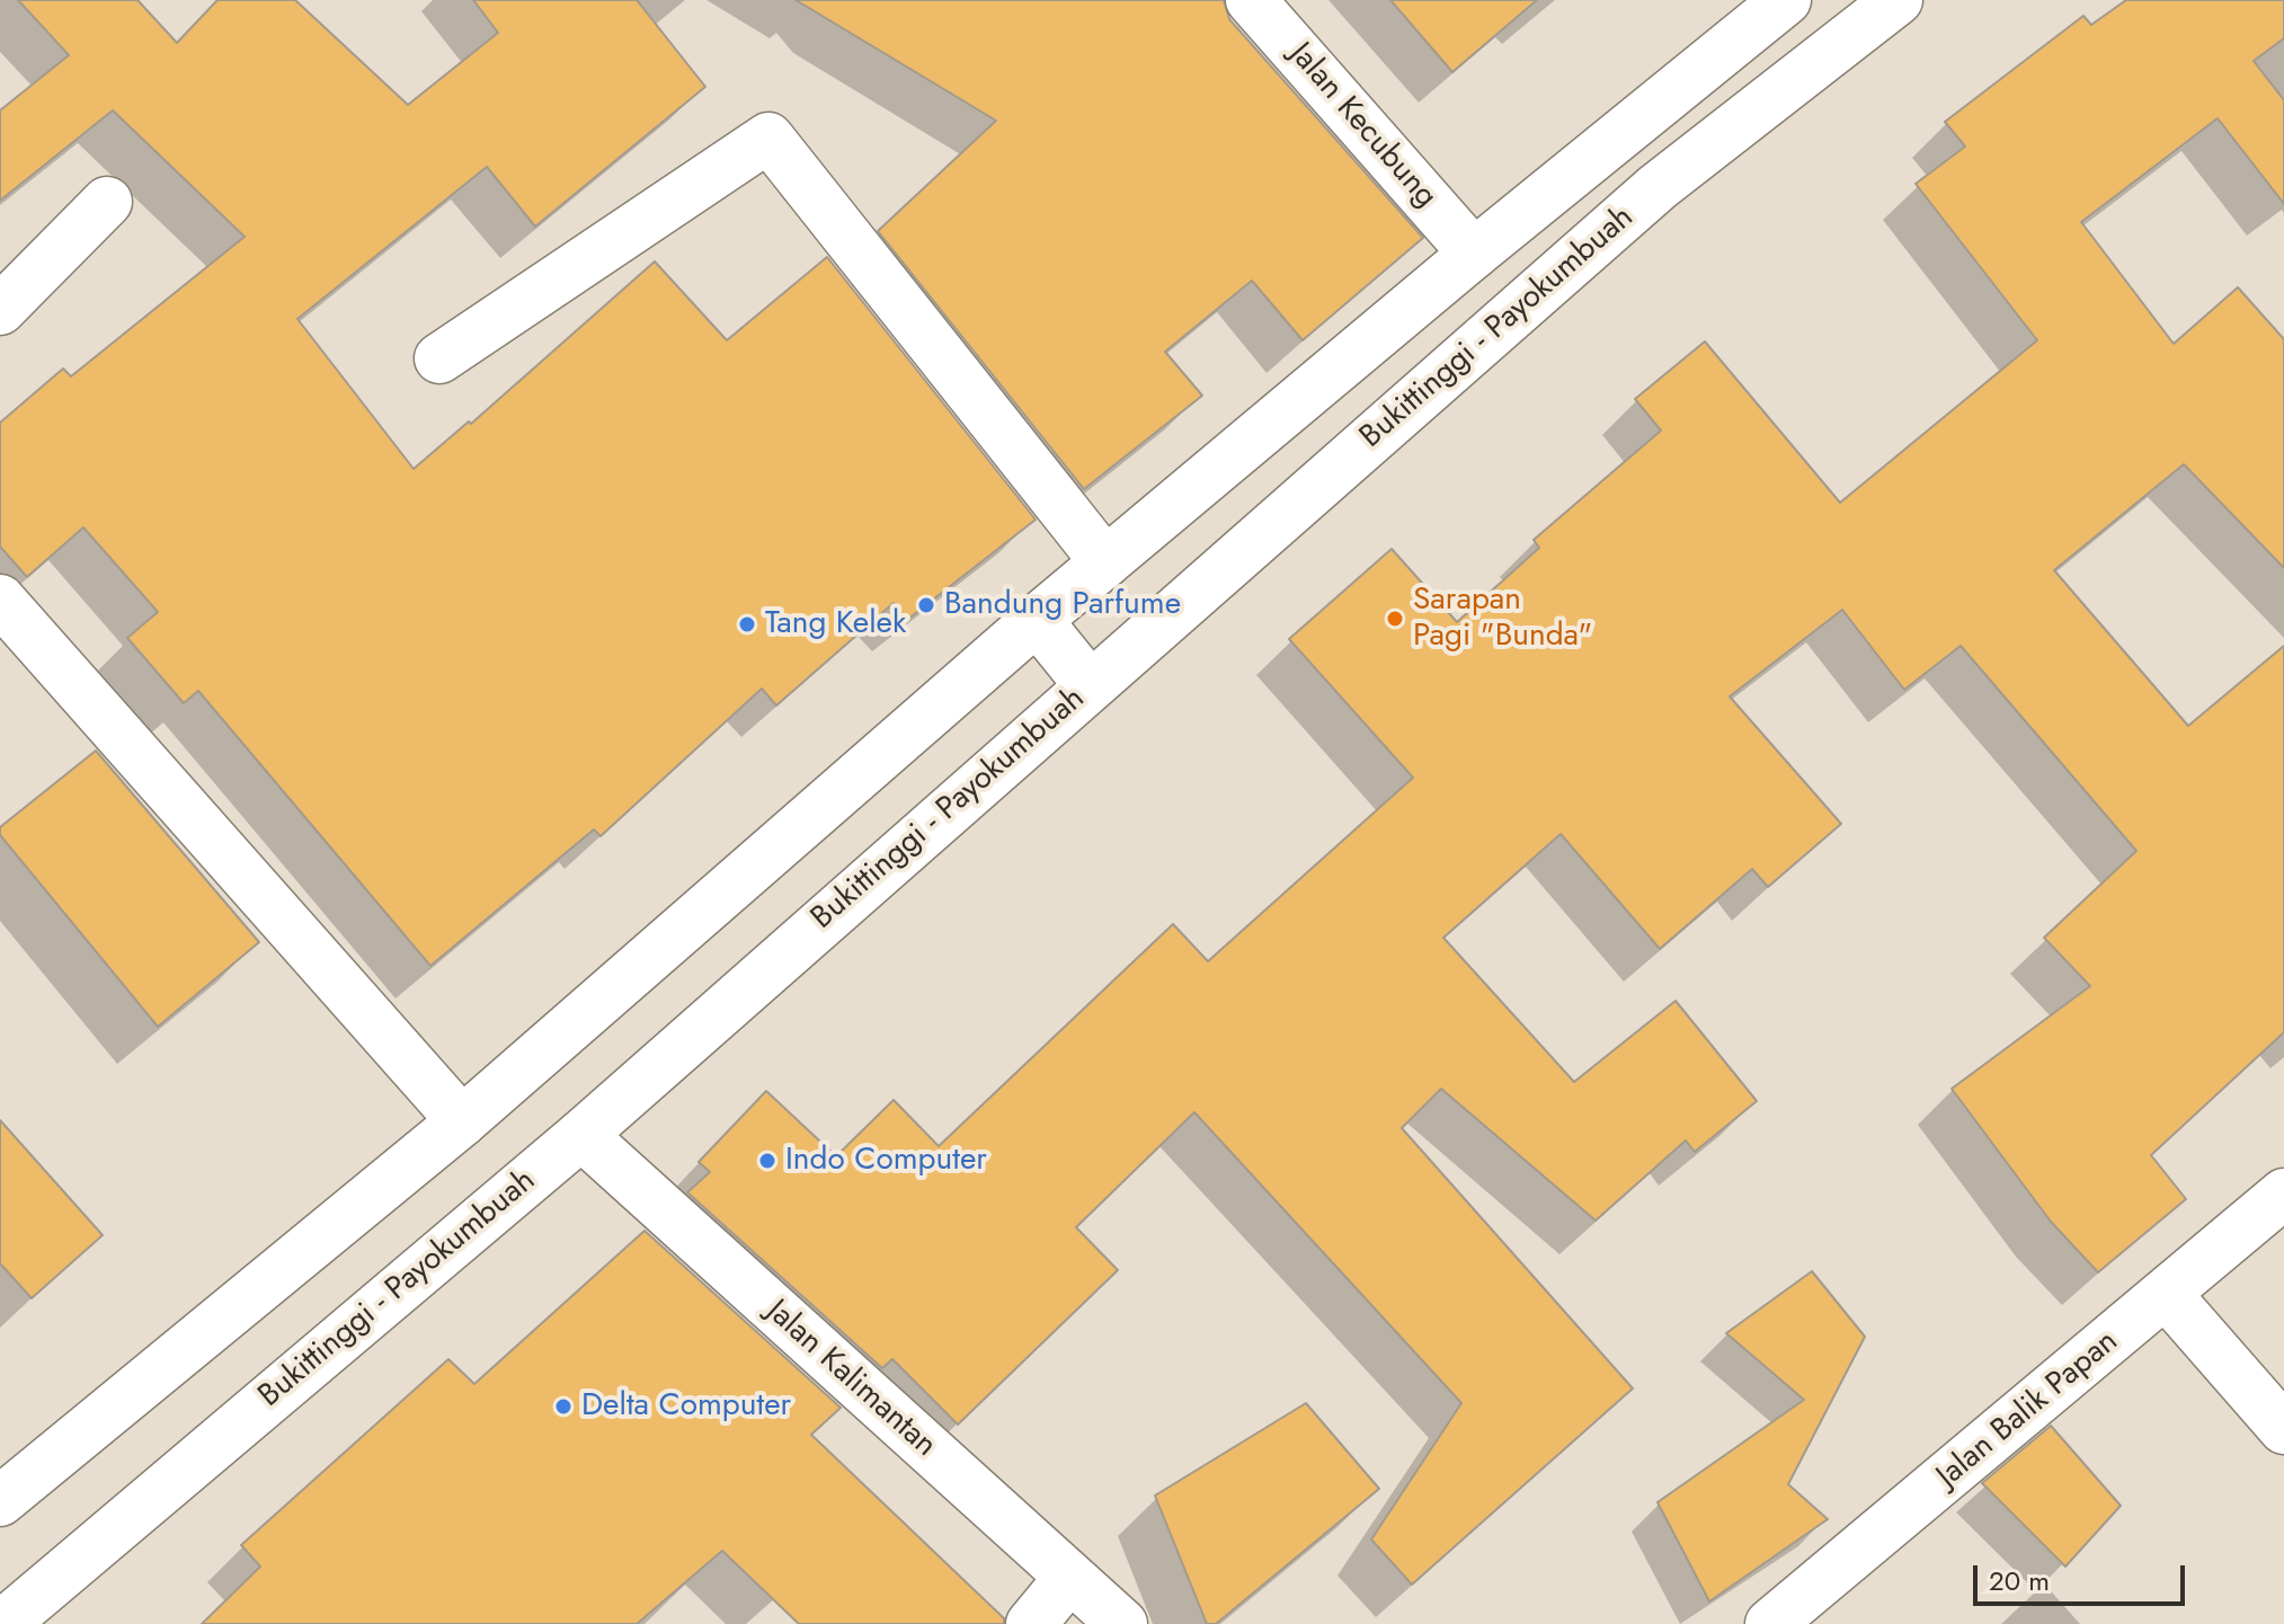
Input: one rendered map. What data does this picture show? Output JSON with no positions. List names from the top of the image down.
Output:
{
  "streets": {
    "main road": [
      "Jalan Kecubung",
      "Bukittinggi - Payokumbuah",
      "Jalan Kalimantan",
      "Jalan Balik Papan"
    ]
  },
  "crossings": [
    ["Bukittinggi - Payokumbuah", "Jalan Kalimantan"]
  ],
  "places": [
    "Bandung Parfume",
    "Sarapan Pagi \"Bunda\"",
    "Tang Kelek",
    "Indo Computer",
    "Delta Computer"
  ],
  "scale_bar": "20 m"
}
